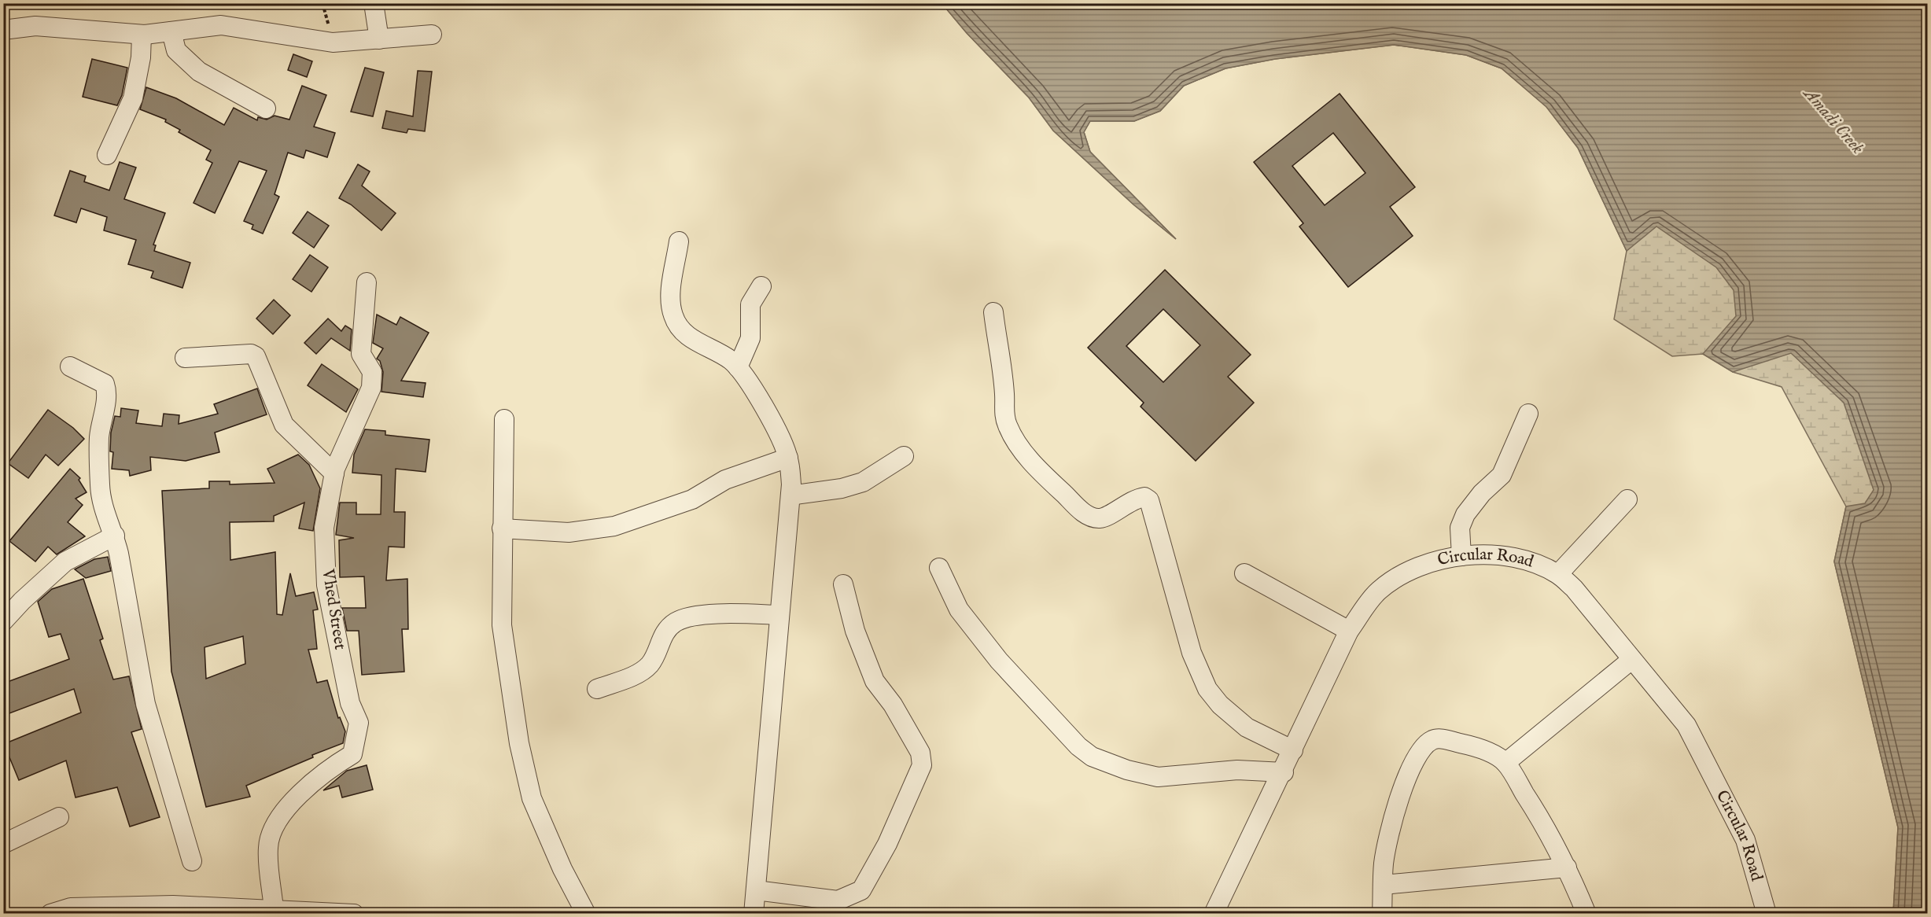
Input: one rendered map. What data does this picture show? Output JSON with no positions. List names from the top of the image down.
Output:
{
  "streets": {
    "street": ["Circular Road", "Vhed Street"]
  },
  "water": ["Amadi Creek"]
}
